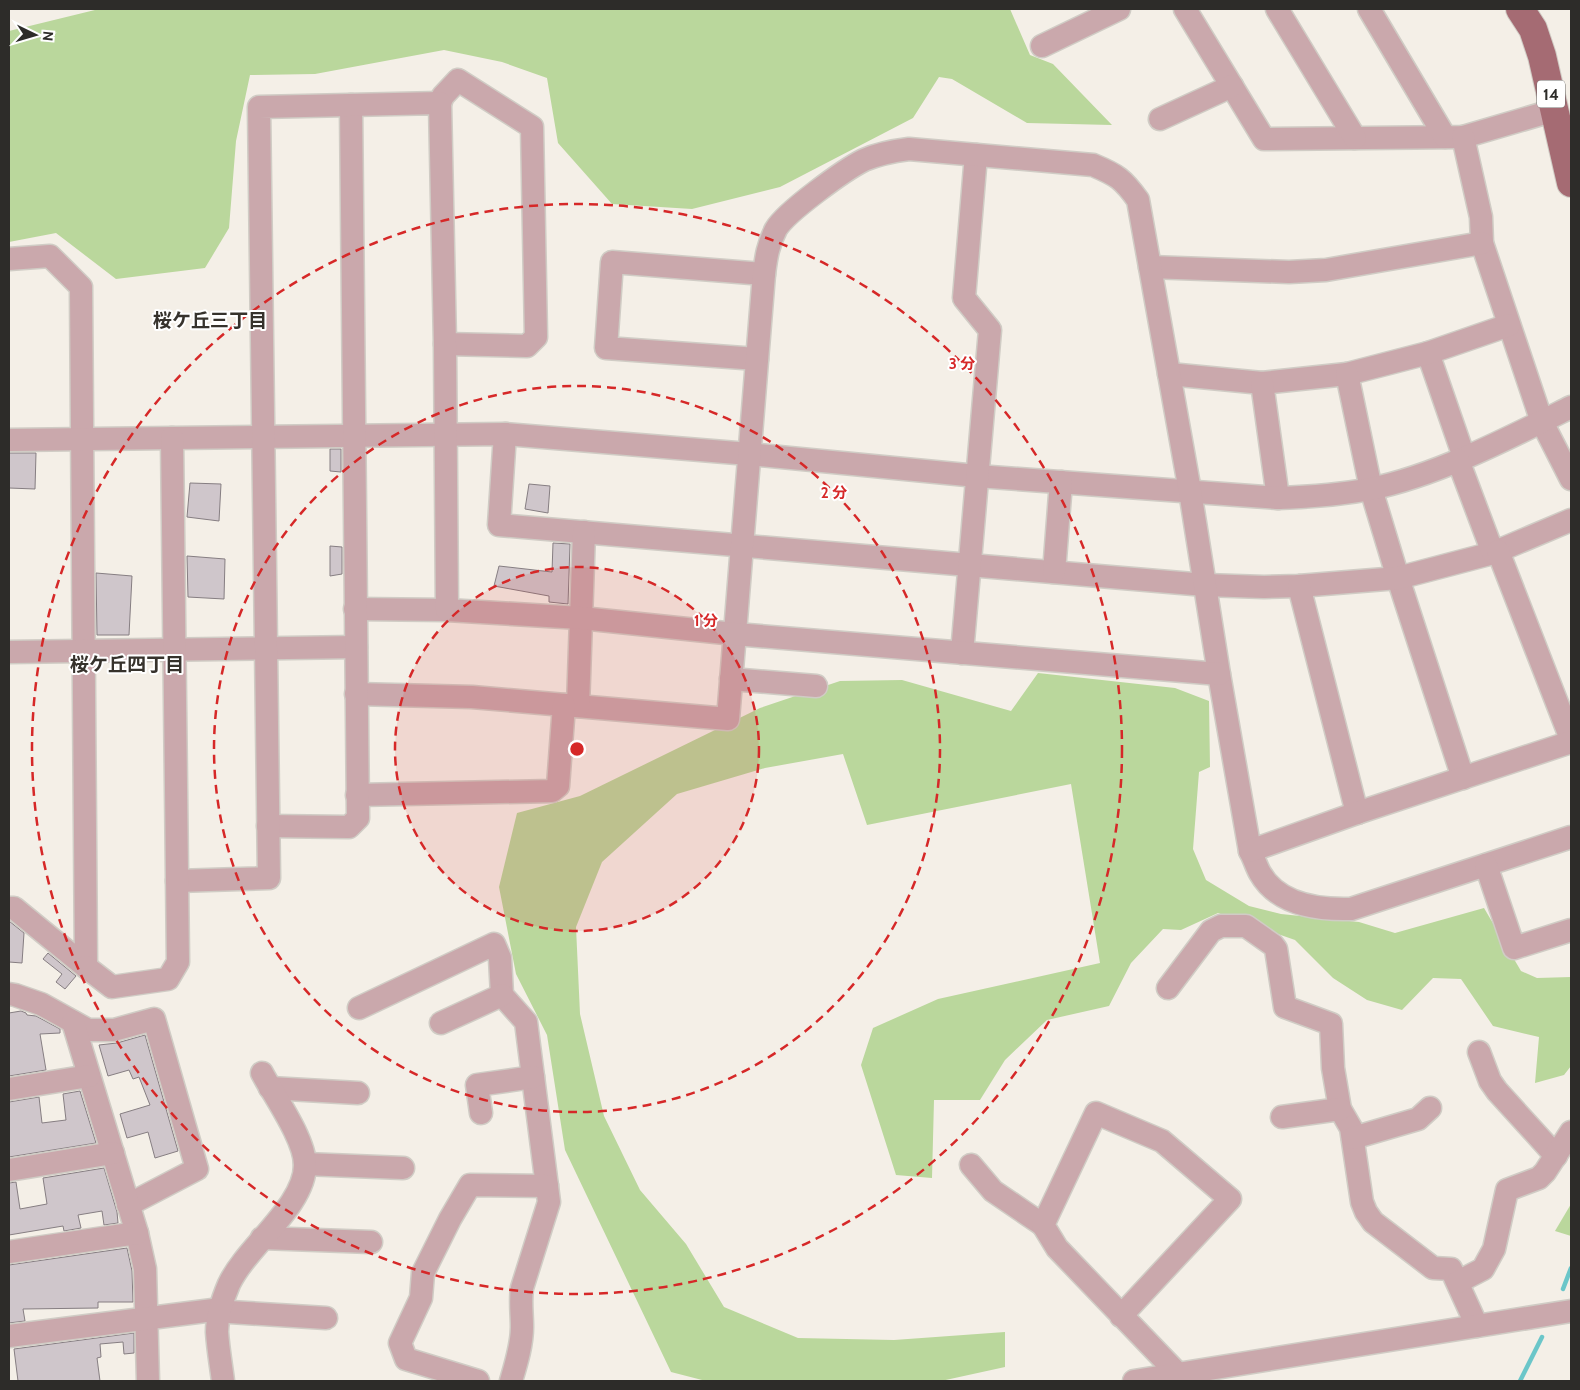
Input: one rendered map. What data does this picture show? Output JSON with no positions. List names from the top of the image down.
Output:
{
  "streets": {
    "main road": ["14"]
  },
  "districts": ["桜ケ丘三丁目", "桜ケ丘四丁目"],
  "north": "right",
  "rings": ["3 分", "2 分", "1 分"]
}
